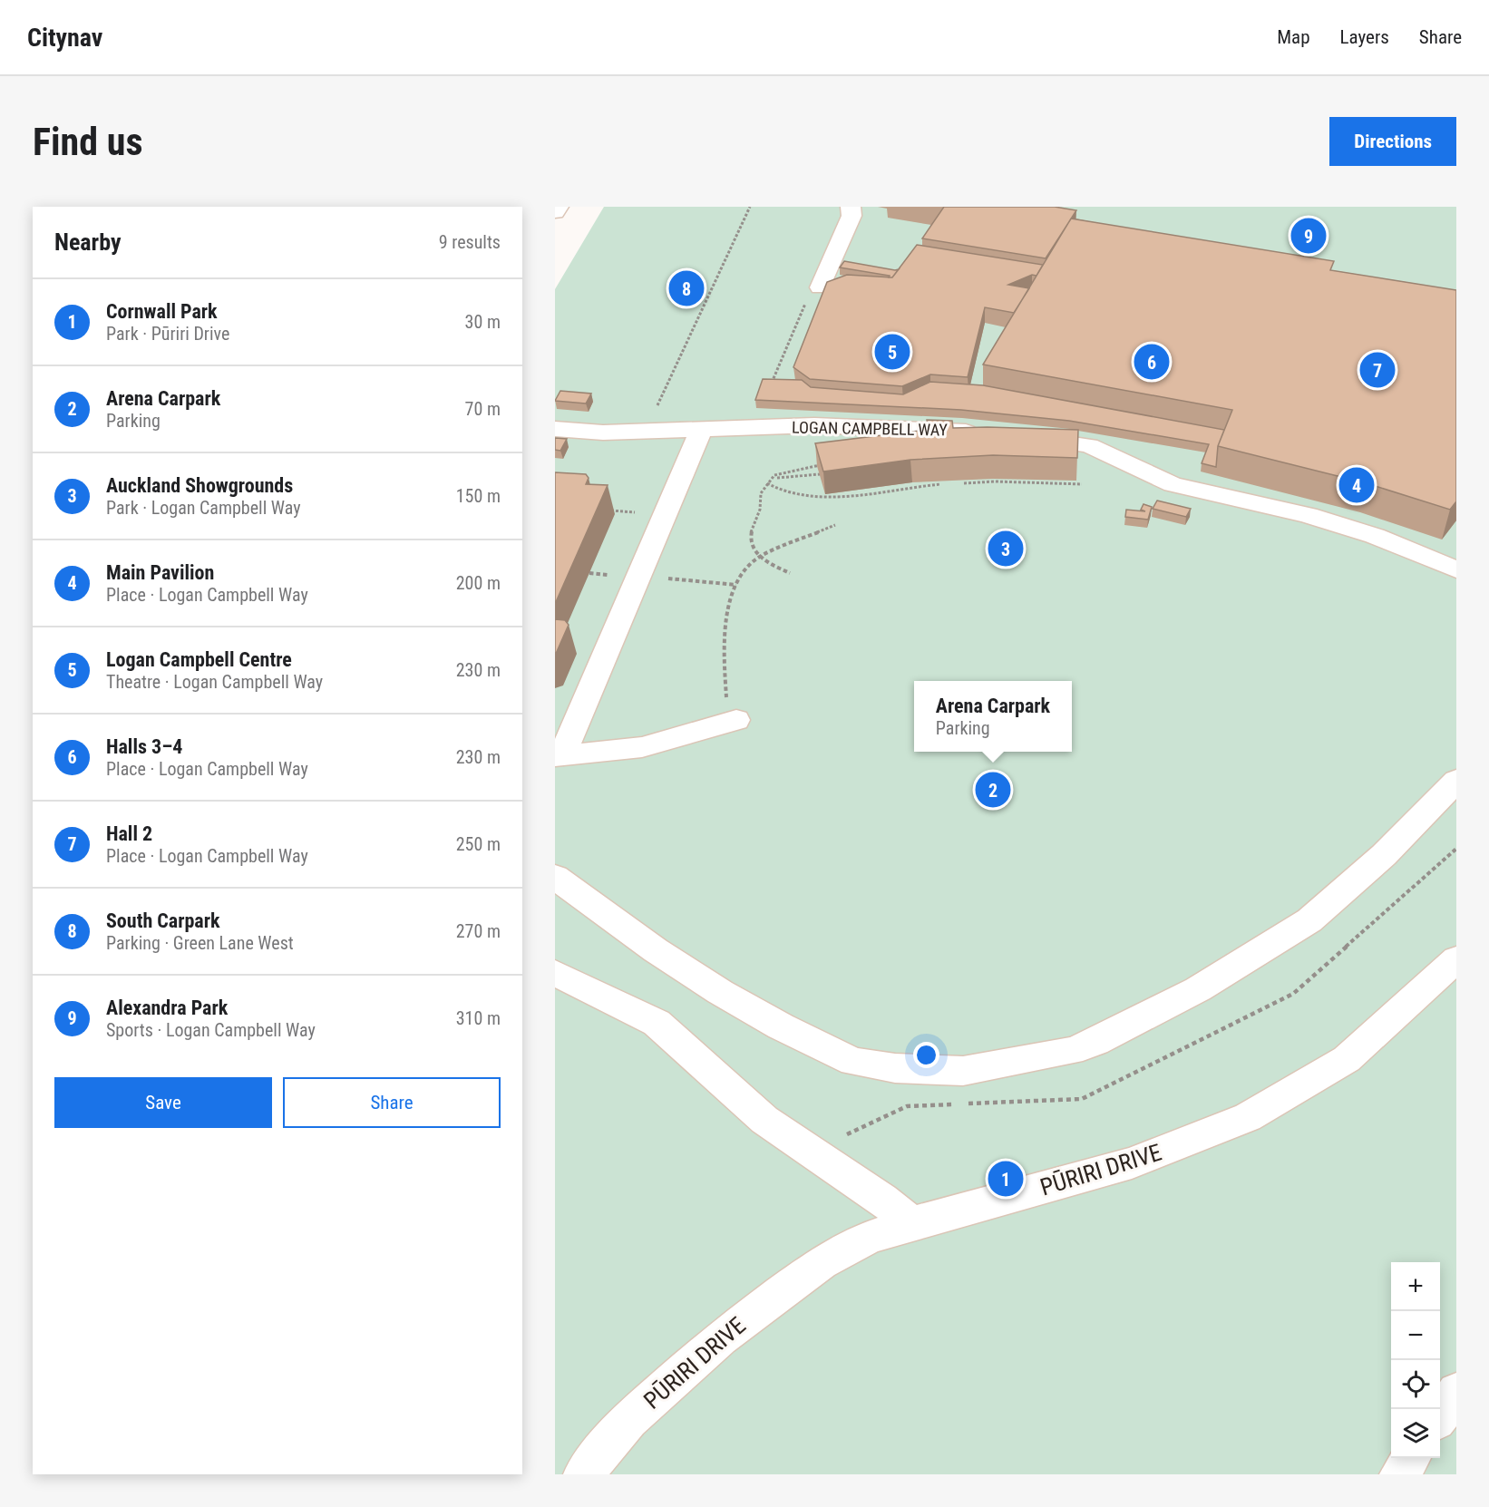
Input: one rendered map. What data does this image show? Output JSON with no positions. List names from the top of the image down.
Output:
{
  "streets": {
    "street": ["LOGAN CAMPBELL WAY", "PŪRIRI DRIVE"]
  },
  "page": {
    "header": "Citynav",
    "nav": ["Map", "Layers", "Share"],
    "buttons": [
      "Directions",
      ["Save", "Share"]
    ],
    "title": "Find us",
    "heading": ["Nearby", "9 results"],
    "pins": [
      "9",
      "8",
      "5",
      "6",
      "7",
      "4",
      "3",
      "2",
      "1"
    ],
    "list": [
      {
        "mark": "1",
        "name": "Cornwall Park",
        "note": "Park · Pūriri Drive",
        "value": "30 m"
      },
      {
        "mark": "2",
        "name": "Arena Carpark",
        "note": "Parking",
        "value": "70 m"
      },
      {
        "mark": "3",
        "name": "Auckland Showgrounds",
        "note": "Park · Logan Campbell Way",
        "value": "150 m"
      },
      {
        "mark": "4",
        "name": "Main Pavilion",
        "note": "Place · Logan Campbell Way",
        "value": "200 m"
      },
      {
        "mark": "5",
        "name": "Logan Campbell Centre",
        "note": "Theatre · Logan Campbell Way",
        "value": "230 m"
      },
      {
        "mark": "6",
        "name": "Halls 3–4",
        "note": "Place · Logan Campbell Way",
        "value": "230 m"
      },
      {
        "mark": "7",
        "name": "Hall 2",
        "note": "Place · Logan Campbell Way",
        "value": "250 m"
      },
      {
        "mark": "8",
        "name": "South Carpark",
        "note": "Parking · Green Lane West",
        "value": "270 m"
      },
      {
        "mark": "9",
        "name": "Alexandra Park",
        "note": "Sports · Logan Campbell Way",
        "value": "310 m"
      }
    ],
    "popup": ["Arena Carpark", "Parking"],
    "map_buttons": ["+", "−"]
  }
}
